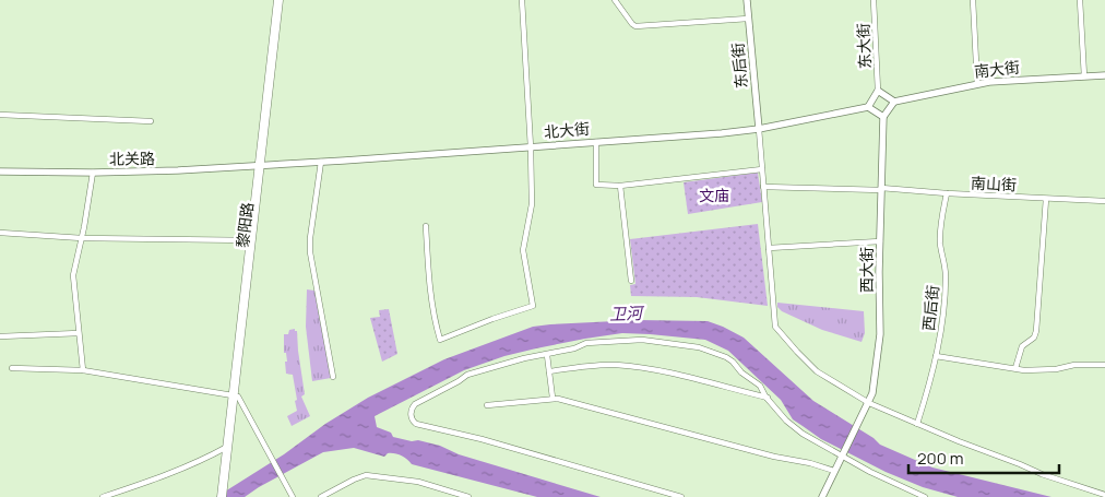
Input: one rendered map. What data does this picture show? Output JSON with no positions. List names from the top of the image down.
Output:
{
  "streets": {
    "main road": ["黎阳路"],
    "street": [
      "东大街",
      "东后街",
      "南大街",
      "北大街",
      "北关路",
      "南山街",
      "西大街",
      "西后街"
    ]
  },
  "crossings": [
    ["东后街", "北大街"],
    ["北大街", "北关路"],
    ["北大街", "黎阳路"],
    ["北关路", "黎阳路"],
    ["南山街", "西大街"],
    ["南山街", "西后街"]
  ],
  "water": ["卫河"],
  "parks": ["文庙"],
  "scale_bar": "200 m"
}
